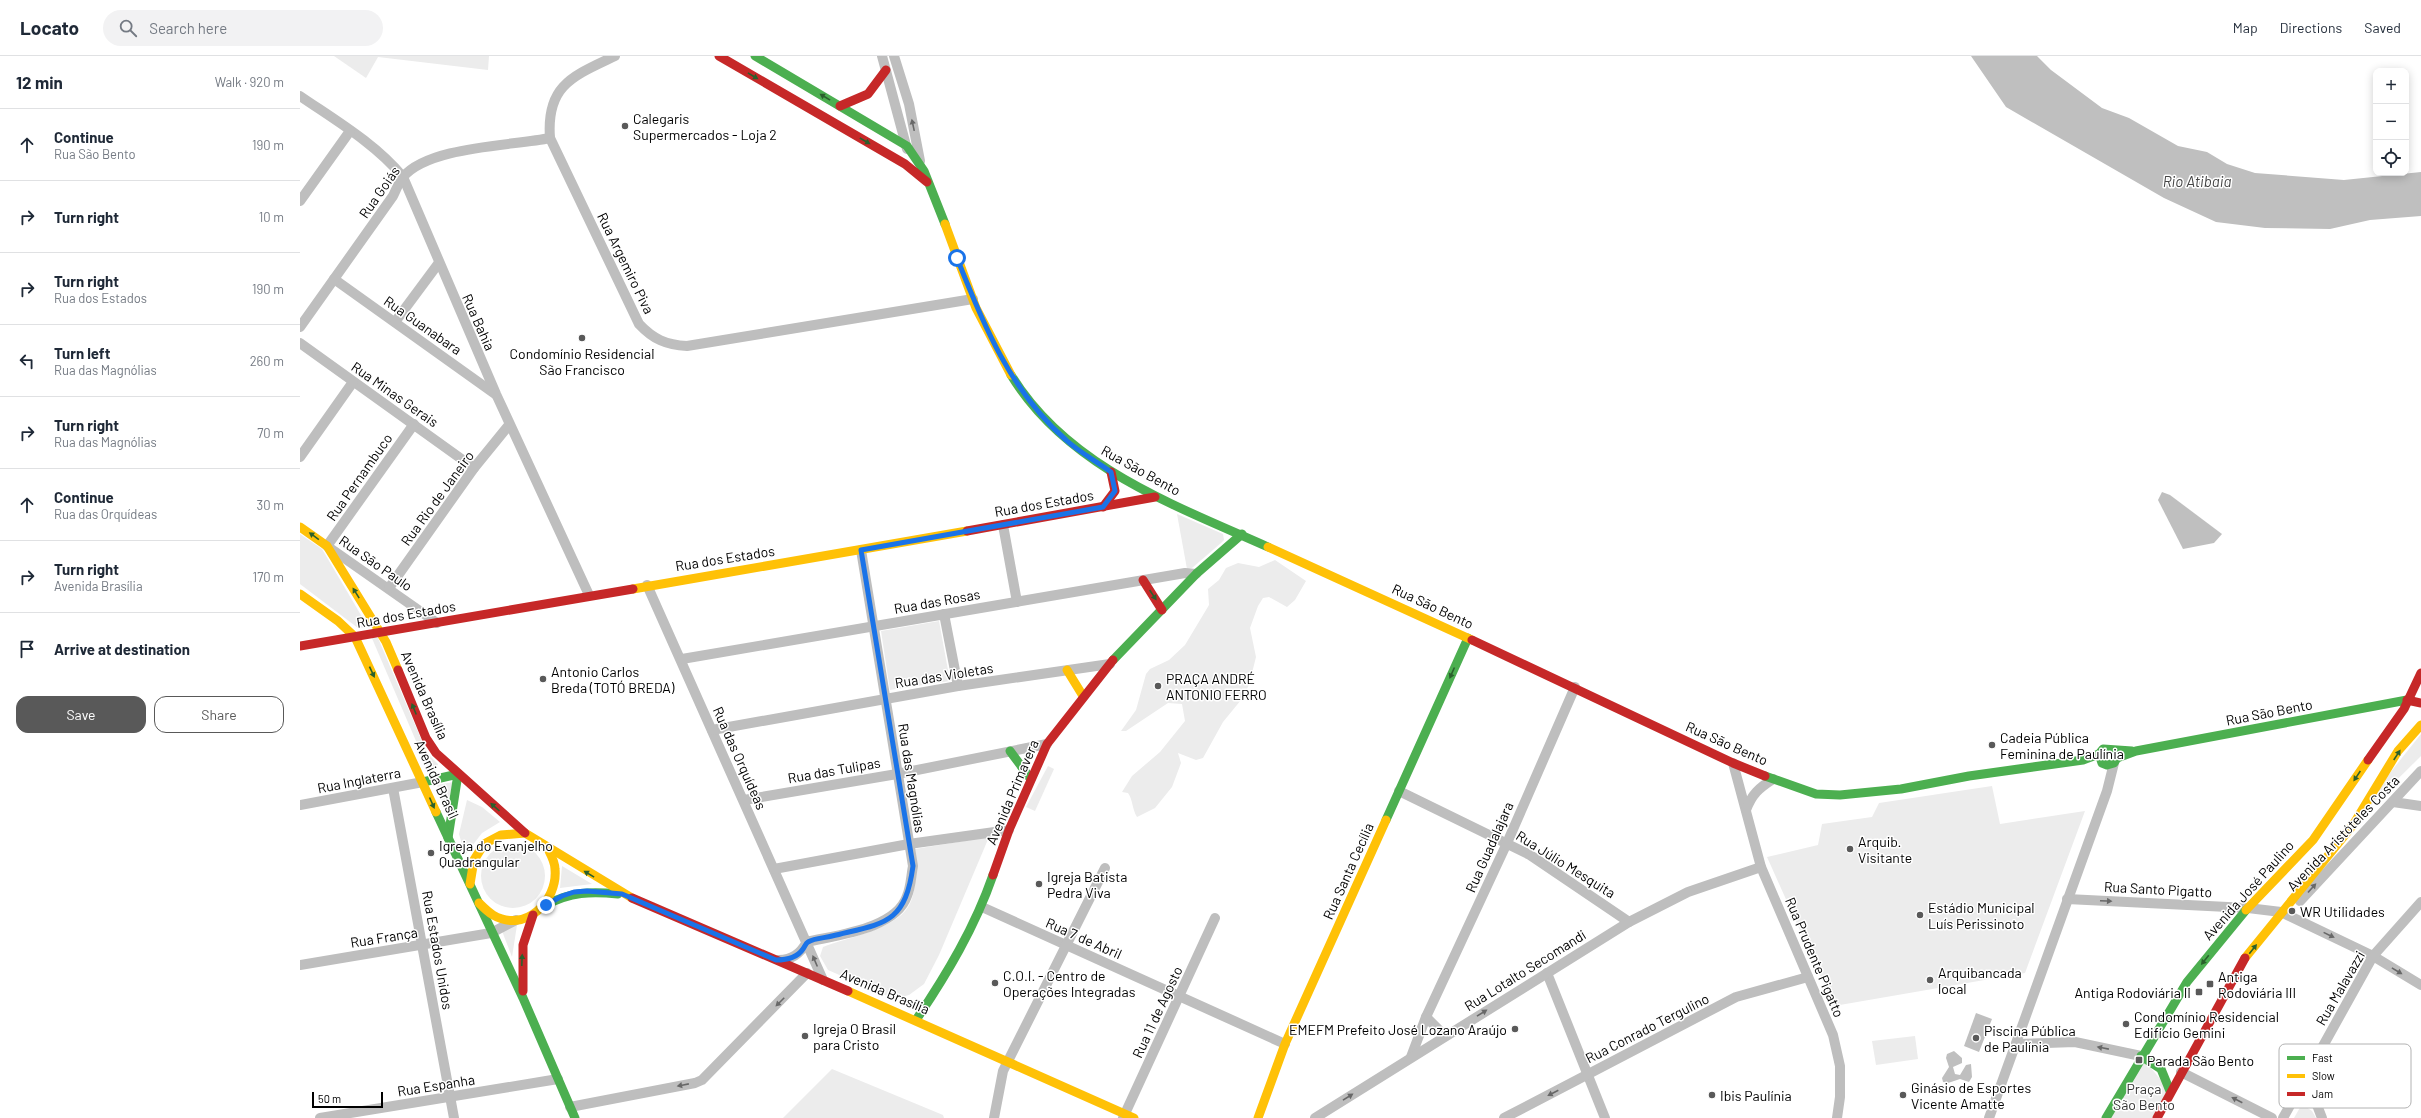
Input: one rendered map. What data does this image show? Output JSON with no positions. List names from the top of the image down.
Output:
{
  "streets": {
    "main road": [
      "Rua São Bento",
      "Rua dos Estados",
      "Rua São Paulo",
      "Avenida Brasília",
      "Avenida Brasil",
      "Avenida Primavera",
      "Rua Santa Cecília",
      "Avenida José Paulino"
    ],
    "street": [
      "Rua Goiás",
      "Rua Argemiro Piva",
      "Rua Bahia",
      "Rua Guanabara",
      "Rua Minas Gerais",
      "Rua Pernambuco",
      "Rua Rio de Janeiro",
      "Rua das Rosas",
      "Rua das Violetas",
      "Rua das Orquídeas",
      "Rua das Tulipas",
      "Rua das Magnólias",
      "Rua Inglaterra",
      "Avenida Aristóteles Costa",
      "Rua Guadalajara",
      "Rua Júlio Mesquita",
      "Rua Santo Pigatto",
      "Rua França",
      "Rua 7 de Abril",
      "Rua Estados Unidos",
      "Rua Prudente Pigatto",
      "Rua Lotalto Secomandi",
      "Rua Malavazzi",
      "Rua 11 de Agosto",
      "Rua Conrado Tergulino",
      "Rua Espanha"
    ]
  },
  "crossings": [
    ["Rua Goiás", "Rua Argemiro Piva"],
    ["Rua Goiás", "Rua Bahia"],
    ["Rua Goiás", "Rua Guanabara"],
    ["Rua Argemiro Piva", "Rua São Bento"],
    ["Rua Bahia", "Rua Guanabara"],
    ["Rua Bahia", "Rua Rio de Janeiro"],
    ["Rua Bahia", "Rua dos Estados"],
    ["Rua Minas Gerais", "Rua Pernambuco"],
    ["Rua Minas Gerais", "Rua Rio de Janeiro"],
    ["Rua São Bento", "Rua dos Estados"],
    ["Rua São Bento", "Avenida Primavera"],
    ["Rua São Bento", "Rua Guadalajara"],
    ["Rua São Bento", "Rua Santa Cecília"],
    ["Rua São Bento", "Avenida José Paulino"],
    ["Rua São Bento", "Rua Prudente Pigatto"],
    ["Rua Pernambuco", "Rua São Paulo"],
    ["Rua Pernambuco", "Avenida Brasília"],
    ["Rua Rio de Janeiro", "Rua São Paulo"],
    ["Rua dos Estados", "Rua São Paulo"],
    ["Rua dos Estados", "Avenida Brasília"],
    ["Rua dos Estados", "Rua das Orquídeas"],
    ["Rua dos Estados", "Rua das Magnólias"],
    ["Rua dos Estados", "Avenida Brasil"],
    ["Rua São Paulo", "Avenida Brasília"],
    ["Rua das Rosas", "Rua das Orquídeas"],
    ["Rua das Rosas", "Rua das Magnólias"],
    ["Rua das Rosas", "Avenida Primavera"],
    ["Rua das Violetas", "Rua das Orquídeas"],
    ["Rua das Violetas", "Rua das Magnólias"],
    ["Rua das Violetas", "Avenida Primavera"],
    ["Avenida Brasília", "Rua das Orquídeas"],
    ["Avenida Brasília", "Avenida Brasil"],
    ["Avenida Brasília", "Avenida Primavera"],
    ["Avenida Brasília", "Rua França"],
    ["Avenida Brasília", "Rua 11 de Agosto"],
    ["Rua das Orquídeas", "Rua das Tulipas"],
    ["Rua das Orquídeas", "Rua das Magnólias"],
    ["Rua das Tulipas", "Rua das Magnólias"],
    ["Rua das Tulipas", "Avenida Primavera"],
    ["Avenida Brasil", "Rua Inglaterra"],
    ["Avenida Brasil", "Rua França"],
    ["Avenida Brasil", "Rua Espanha"],
    ["Rua Inglaterra", "Rua Estados Unidos"],
    ["Avenida Primavera", "Rua 7 de Abril"],
    ["Avenida Aristóteles Costa", "Rua Santo Pigatto"],
    ["Rua Guadalajara", "Rua Júlio Mesquita"],
    ["Rua Guadalajara", "Rua Lotalto Secomandi"],
    ["Rua Júlio Mesquita", "Rua Santa Cecília"],
    ["Rua Júlio Mesquita", "Rua Lotalto Secomandi"],
    ["Rua Santa Cecília", "Rua 7 de Abril"],
    ["Rua Santo Pigatto", "Avenida José Paulino"],
    ["Rua Santo Pigatto", "Rua Malavazzi"],
    ["Rua França", "Rua Estados Unidos"],
    ["Rua 7 de Abril", "Rua 11 de Agosto"],
    ["Rua Estados Unidos", "Rua Espanha"],
    ["Rua Prudente Pigatto", "Rua Lotalto Secomandi"],
    ["Rua Prudente Pigatto", "Rua Conrado Tergulino"]
  ],
  "one_way": [
    "Avenida Brasília",
    "Avenida Aristóteles Costa",
    "Rua Santo Pigatto",
    "Rua Lotalto Secomandi"
  ],
  "water": ["Rio Atibaia"],
  "parks": ["Praça São Bento"],
  "places": {
    "other": [
      "Calegaris Supermercados - Loja 2",
      "Condomínio Residencial São Francisco",
      "Antonio Carlos Breda (TOTÓ BREDA)",
      "PRAÇA ANDRÉ ANTONIO FERRO",
      "Cadeia Pública Feminina de Paulínia",
      "Arquib. Visitante",
      "Igreja do Evanjelho Quadrangular",
      "Igreja Batista Pedra Viva",
      "WR Utilidades",
      "Estádio Municipal Luís Perissinoto",
      "Arquibancada local",
      "C.O.I. - Centro de Operações Integradas",
      "Condomínio Residencial Edifício Gemini",
      "EMEFM Prefeito José Lozano Araújo",
      "Igreja O Brasil para Cristo",
      "Piscina Pública de Paulínia",
      "Ibis Paulínia",
      "Ginásio de Esportes Vicente Amatte"
    ],
    "transit": ["Antiga Rodoviária III", "Antiga Rodoviária II", "Parada São Bento"]
  },
  "legend": ["Fast", "Slow", "Jam"],
  "scale_bar": "50 m",
  "page": {
    "header": "Locato",
    "search": "Search here",
    "nav": ["Map", "Directions", "Saved"],
    "heading": ["12 min", "Walk · 920 m"],
    "map_buttons": ["+", "−"],
    "list": [
      ["Continue", "Rua São Bento", "190 m"],
      ["Turn right", "10 m"],
      ["Turn right", "Rua dos Estados", "190 m"],
      ["Turn left", "Rua das Magnólias", "260 m"],
      ["Turn right", "Rua das Magnólias", "70 m"],
      ["Continue", "Rua das Orquídeas", "30 m"],
      ["Turn right", "Avenida Brasília", "170 m"],
      "Arrive at destination"
    ],
    "buttons": ["Save", "Share"],
    "scale": "50 m"
  }
}
